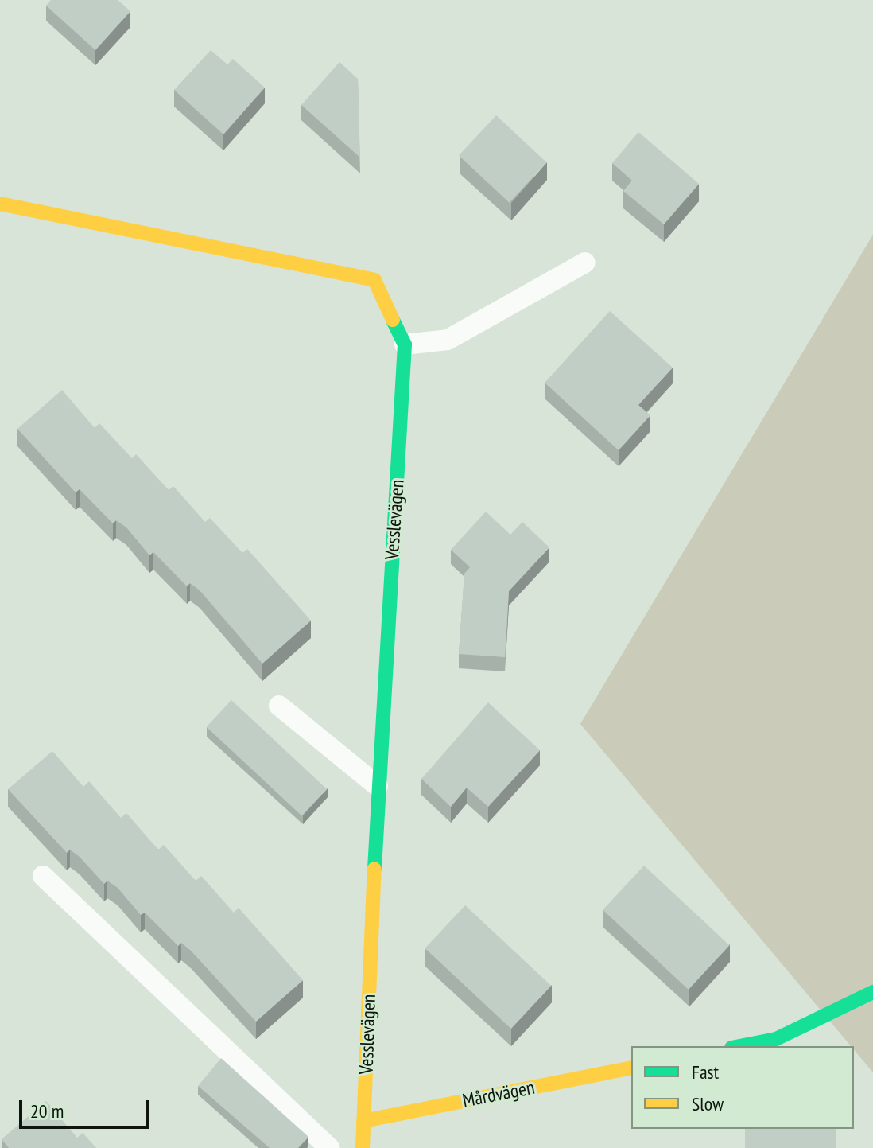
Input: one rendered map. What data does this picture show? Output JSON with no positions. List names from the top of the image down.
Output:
{
  "streets": {
    "street": ["Vesslevägen", "Mårdvägen"]
  },
  "crossings": [
    ["Vesslevägen", "Mårdvägen"]
  ],
  "legend": ["Fast", "Slow"],
  "scale_bar": "20 m"
}
